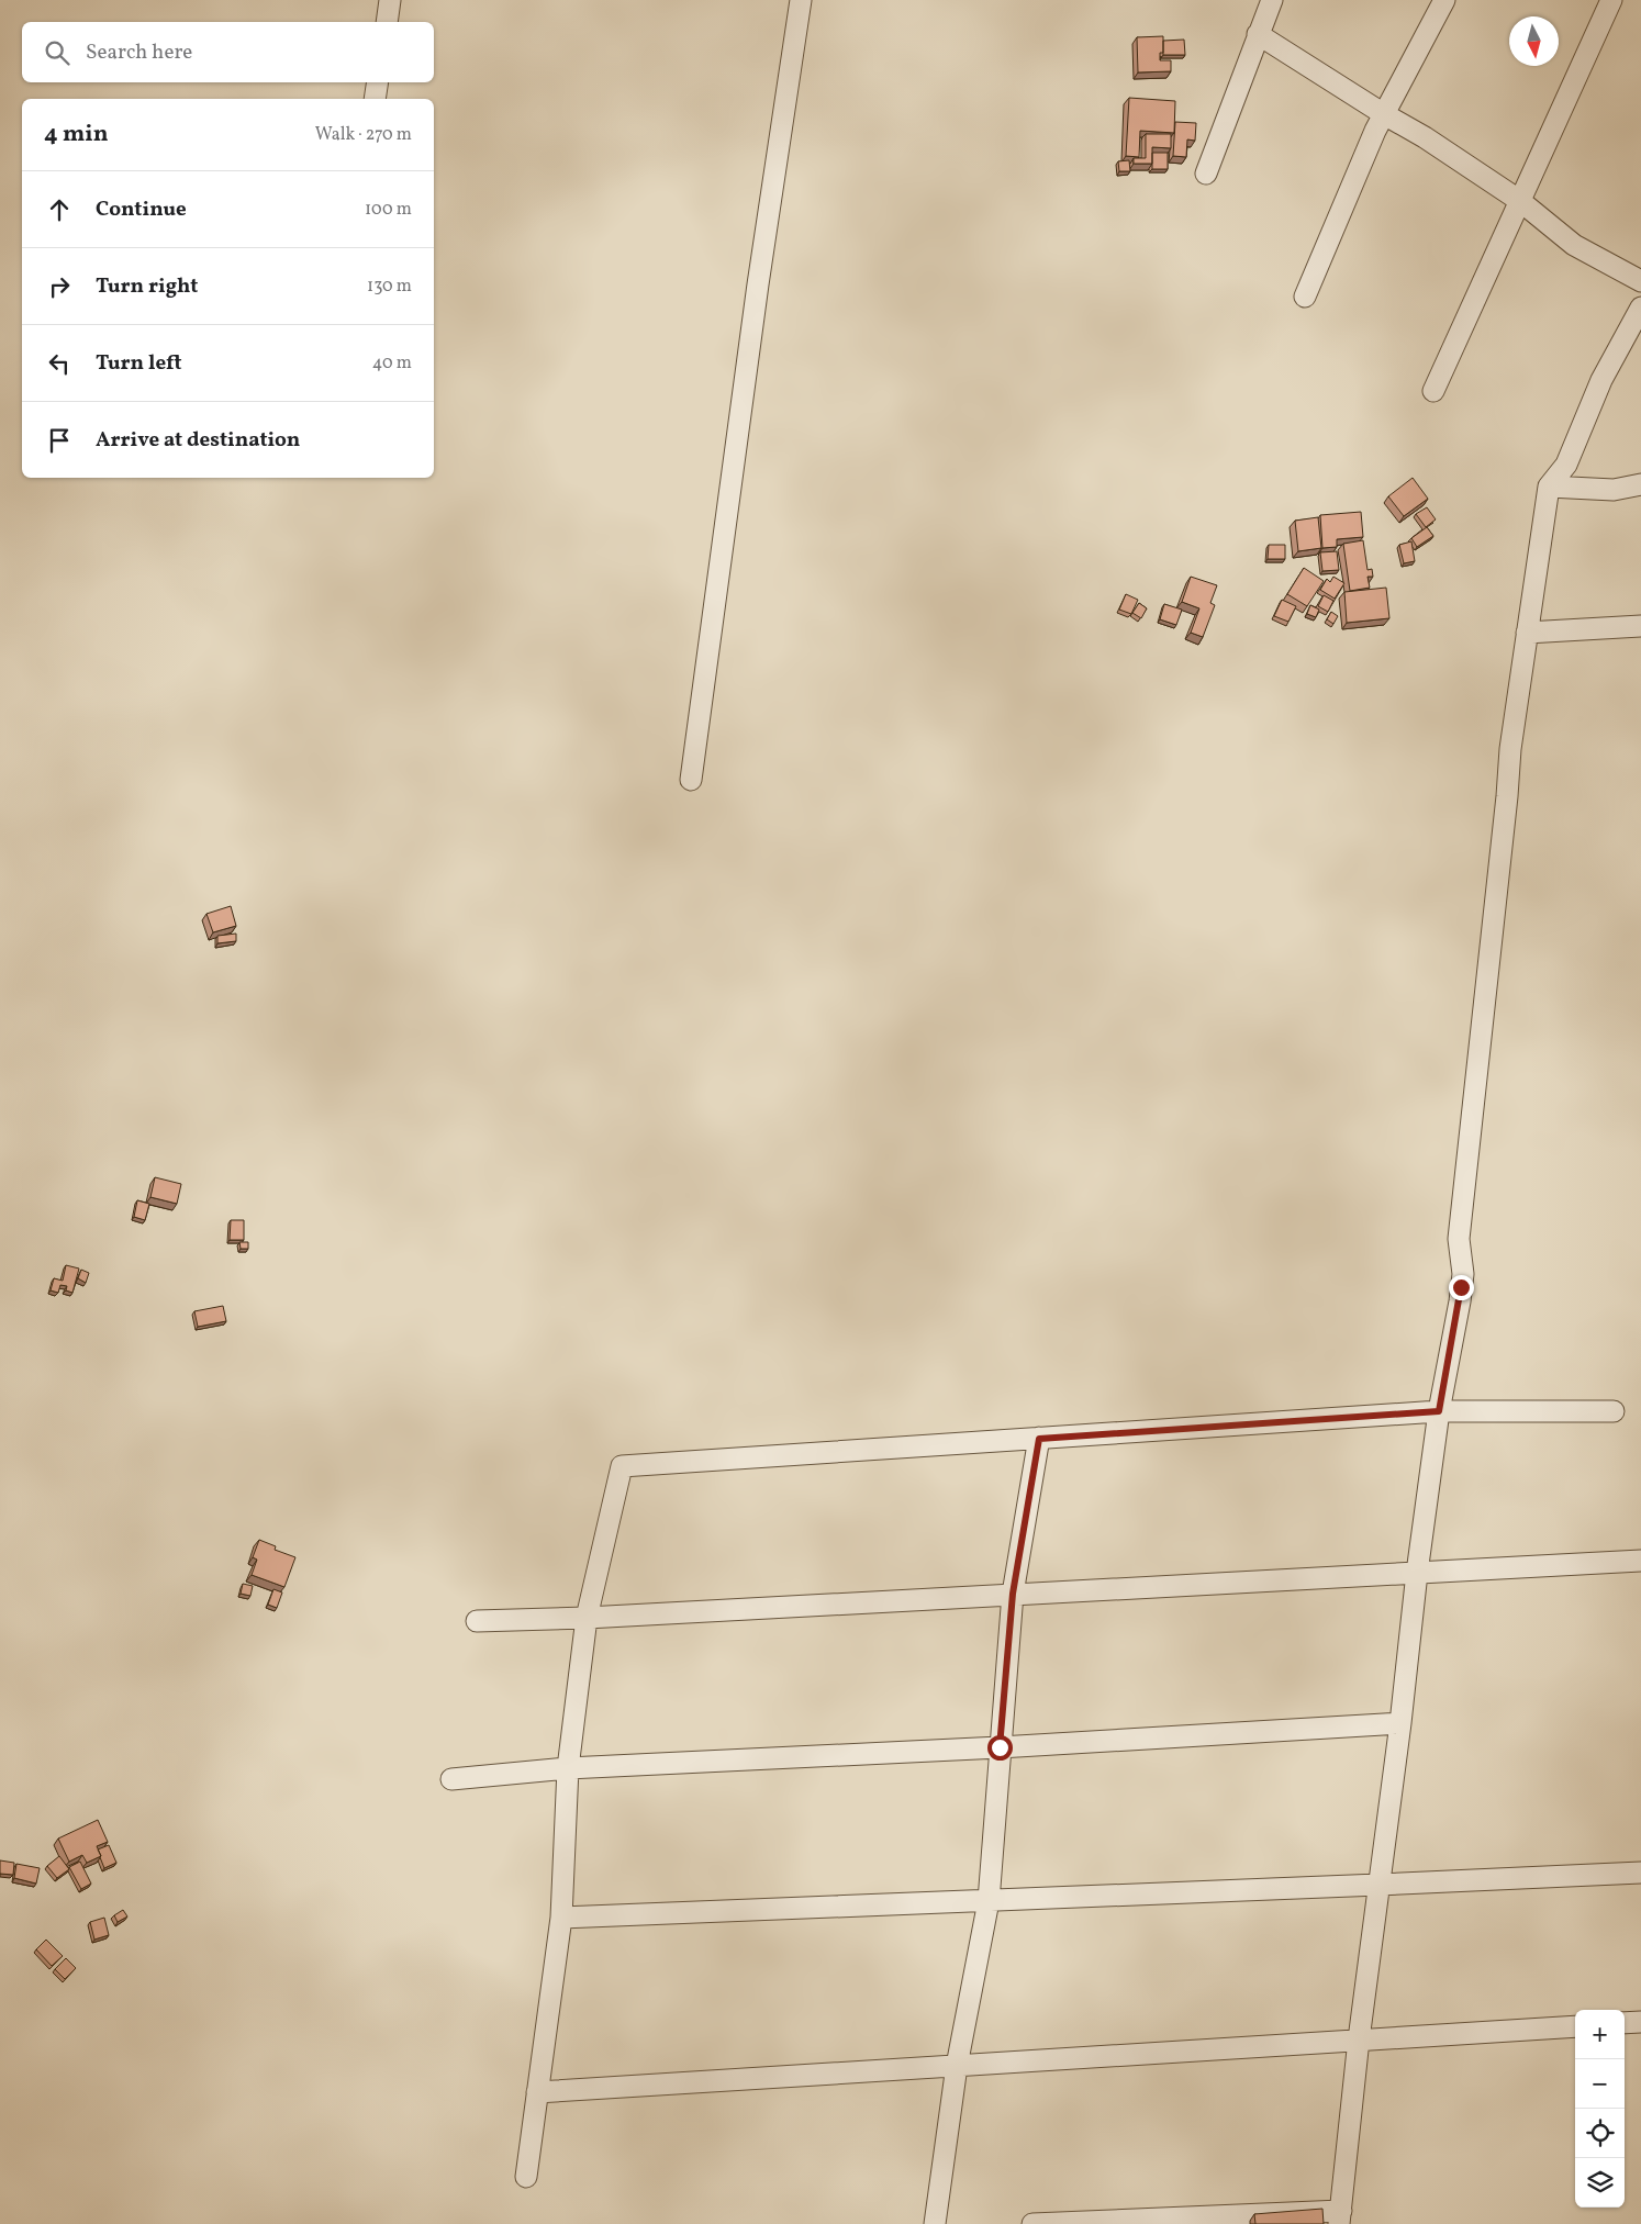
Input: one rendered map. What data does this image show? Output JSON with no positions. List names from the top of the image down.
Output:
{
  "north": "bottom",
  "page": {
    "search": "Search here",
    "heading": ["4 min", "Walk · 270 m"],
    "list": [
      ["Continue", "100 m"],
      ["Turn right", "130 m"],
      ["Turn left", "40 m"],
      "Arrive at destination"
    ],
    "map_buttons": ["+", "−"]
  }
}
